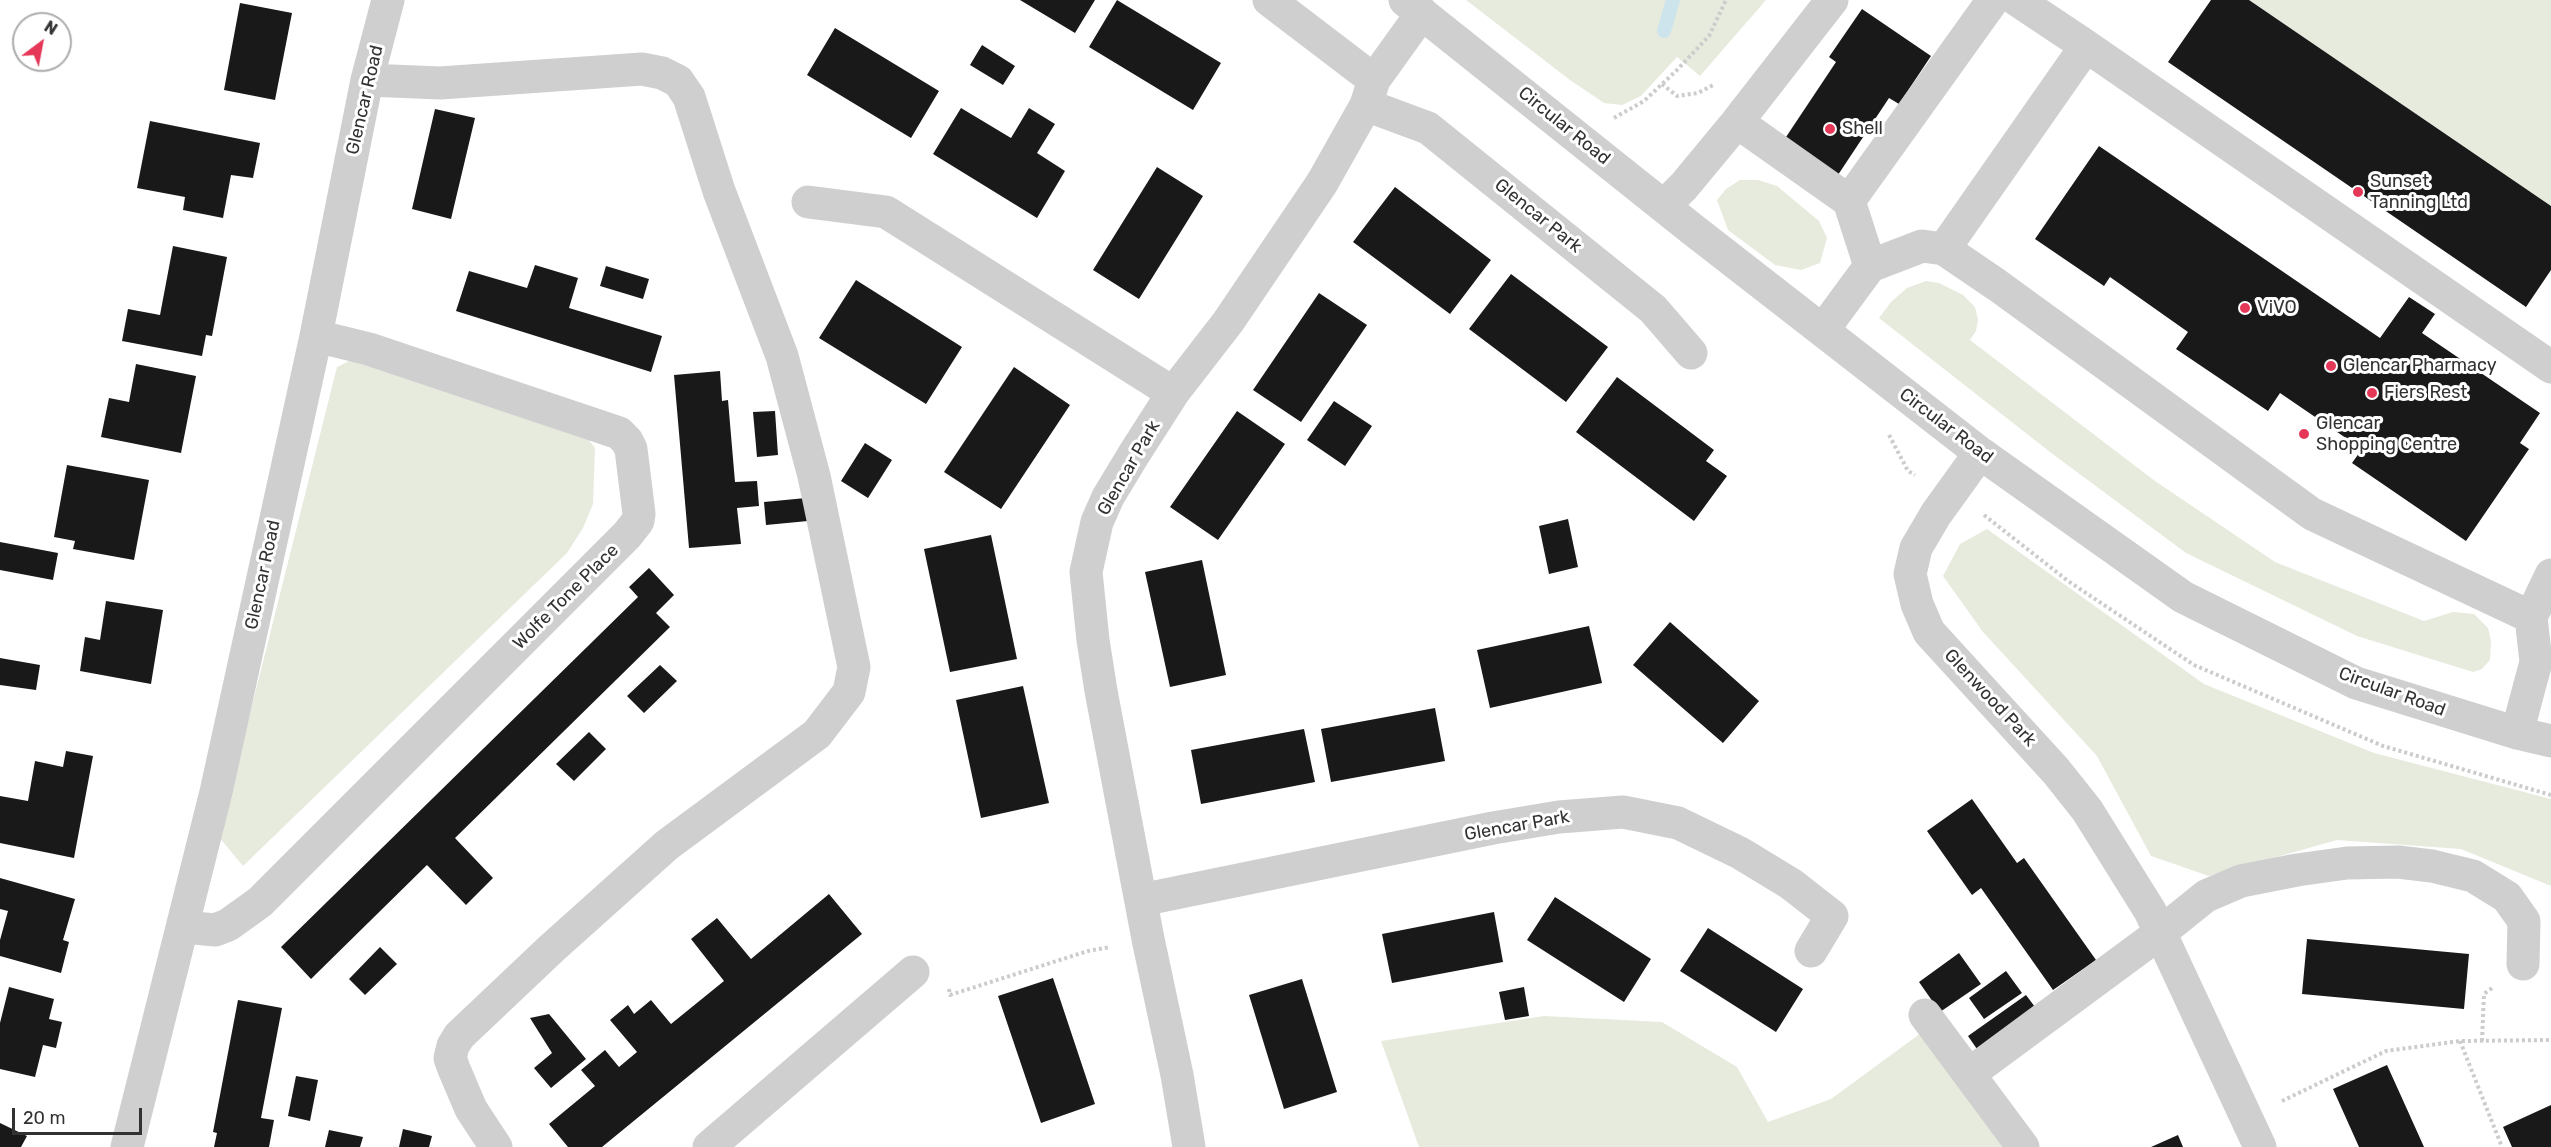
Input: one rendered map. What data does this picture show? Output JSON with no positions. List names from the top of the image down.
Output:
{
  "streets": {
    "street": [
      "Glencar Road",
      "Circular Road",
      "Glencar Park",
      "Wolfe Tone Place",
      "Glenwood Park"
    ]
  },
  "crossings": [
    ["Glencar Road", "Wolfe Tone Place"],
    ["Circular Road", "Glencar Park"],
    ["Circular Road", "Glenwood Park"]
  ],
  "places": [
    "Shell",
    "Sunset Tanning Ltd",
    "ViVO",
    "Glencar Pharmacy",
    "Fiers Rest",
    "Glencar Shopping Centre"
  ],
  "scale_bar": "20 m",
  "north": "top right"
}
